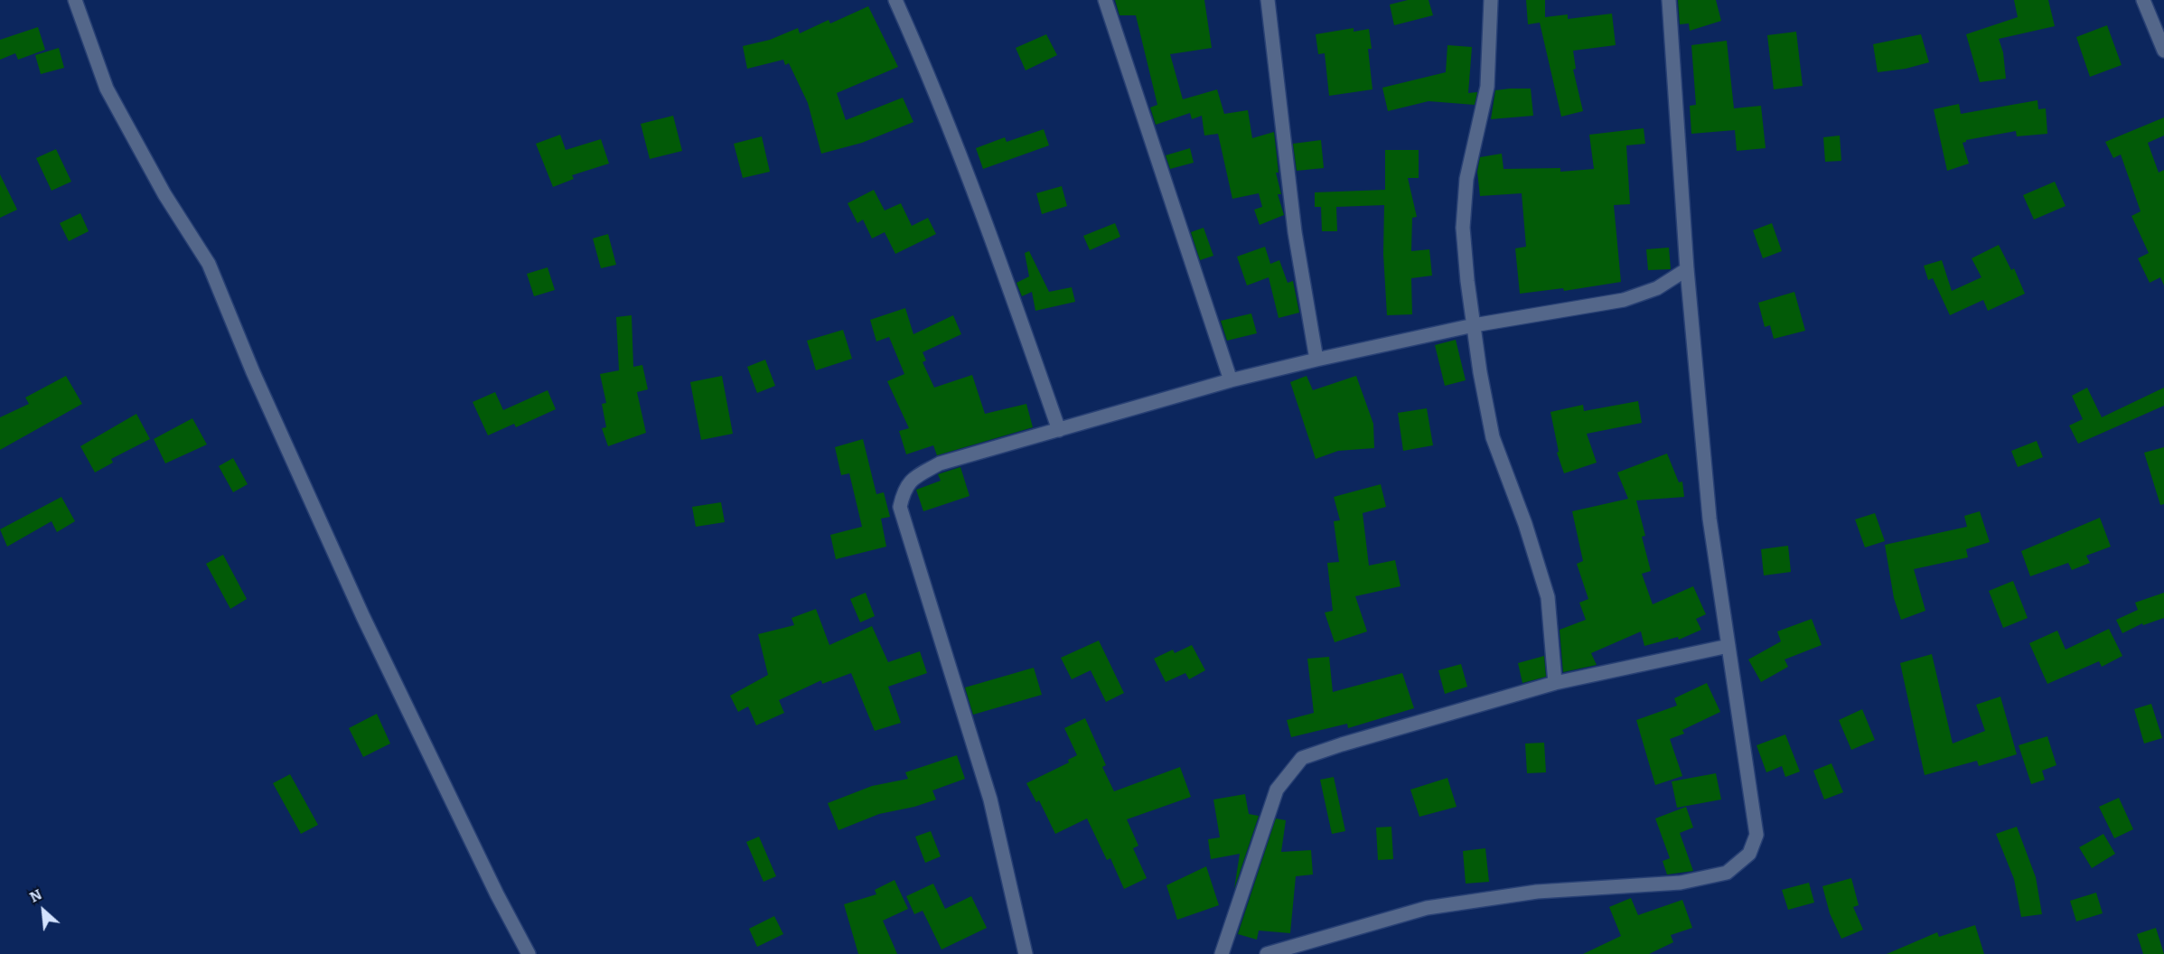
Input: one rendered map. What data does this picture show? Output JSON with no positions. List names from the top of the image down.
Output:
{
  "north": "top left"
}
